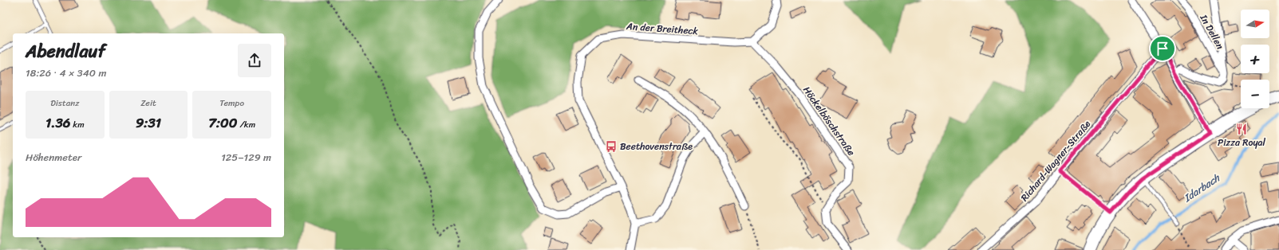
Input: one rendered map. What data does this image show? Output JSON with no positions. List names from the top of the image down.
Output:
{
  "streets": {
    "street": [
      "An der Breitheck",
      "In Dellen",
      "Höckelböschstraße",
      "Richard-Wagner-Straße"
    ]
  },
  "crossings": [
    ["An der Breitheck", "Höckelböschstraße"]
  ],
  "water": ["Idarbach"],
  "places": {
    "restaurant": ["Pizza Royal"],
    "bus stop": ["Beethovenstraße"]
  },
  "north": "right",
  "page": {
    "map_buttons": ["+", "−"],
    "heading": ["Abendlauf", "18:26 · 4 × 340 m"],
    "stats": [
      ["Distanz", "1.36 km"],
      ["Zeit", "9:31"],
      ["Tempo", "7:00 /km"]
    ],
    "chart": ["Höhenmeter", "125–129 m"]
  }
}
